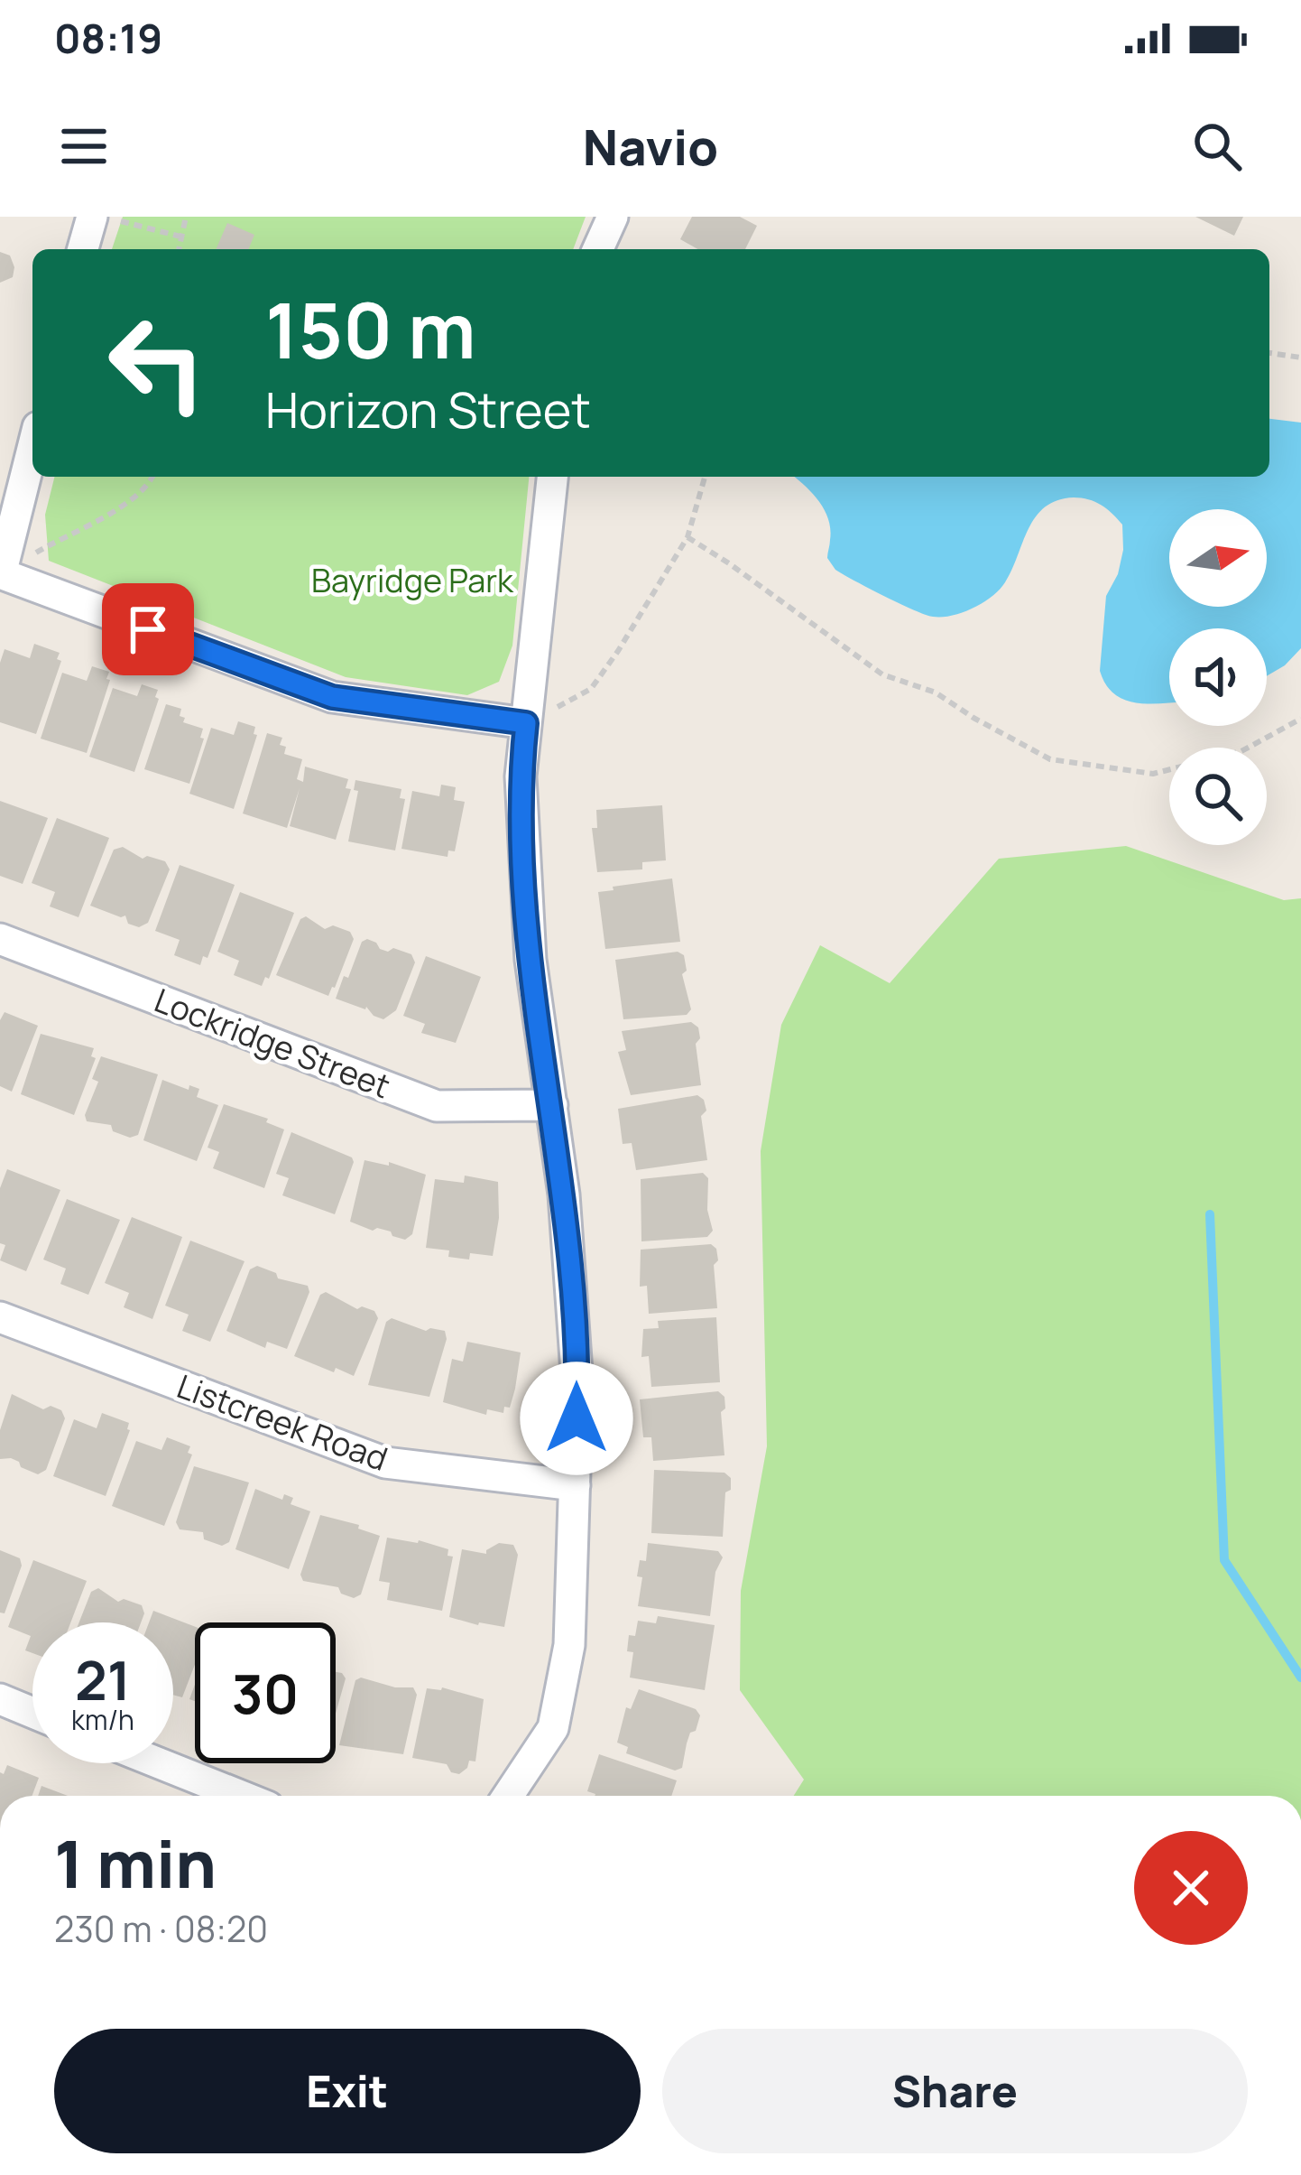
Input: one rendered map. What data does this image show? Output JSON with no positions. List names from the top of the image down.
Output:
{
  "streets": {
    "street": ["Lockridge Street", "Listcreek Road"]
  },
  "parks": ["Bayridge Park"],
  "north": "right",
  "page": {
    "status": "08:19",
    "header": "Navio",
    "turn": ["150 m", "Horizon Street"],
    "speed": "21 km/h",
    "limit": "30",
    "heading": ["1 min", "230 m · 08:20"],
    "buttons": ["Exit", "Share"]
  }
}
